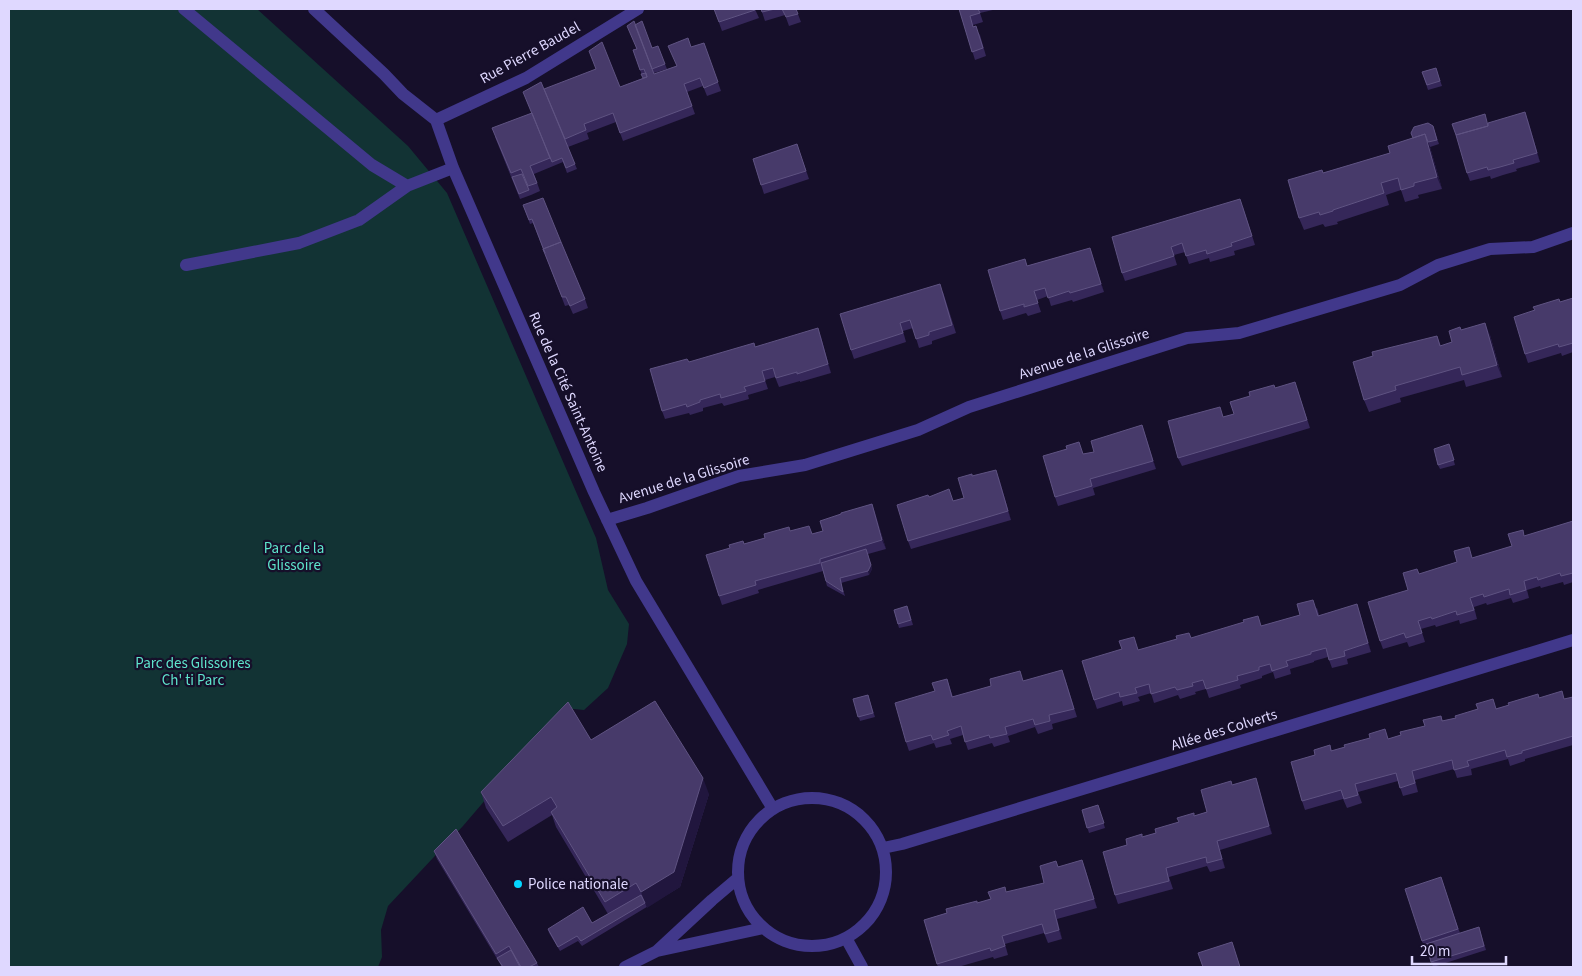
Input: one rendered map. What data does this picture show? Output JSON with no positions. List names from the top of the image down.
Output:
{
  "streets": {
    "street": [
      "Rue Pierre Baudel",
      "Avenue de la Glissoire",
      "Rue de la Cité Saint-Antoine",
      "Allée des Colverts"
    ]
  },
  "crossings": [
    ["Rue Pierre Baudel", "Rue de la Cité Saint-Antoine"],
    ["Avenue de la Glissoire", "Rue de la Cité Saint-Antoine"],
    ["Rue de la Cité Saint-Antoine", "Allée des Colverts"]
  ],
  "parks": ["Parc de la Glissoire", "Parc des Glissoires Ch' ti Parc"],
  "places": ["Police nationale"],
  "scale_bar": "20 m"
}
